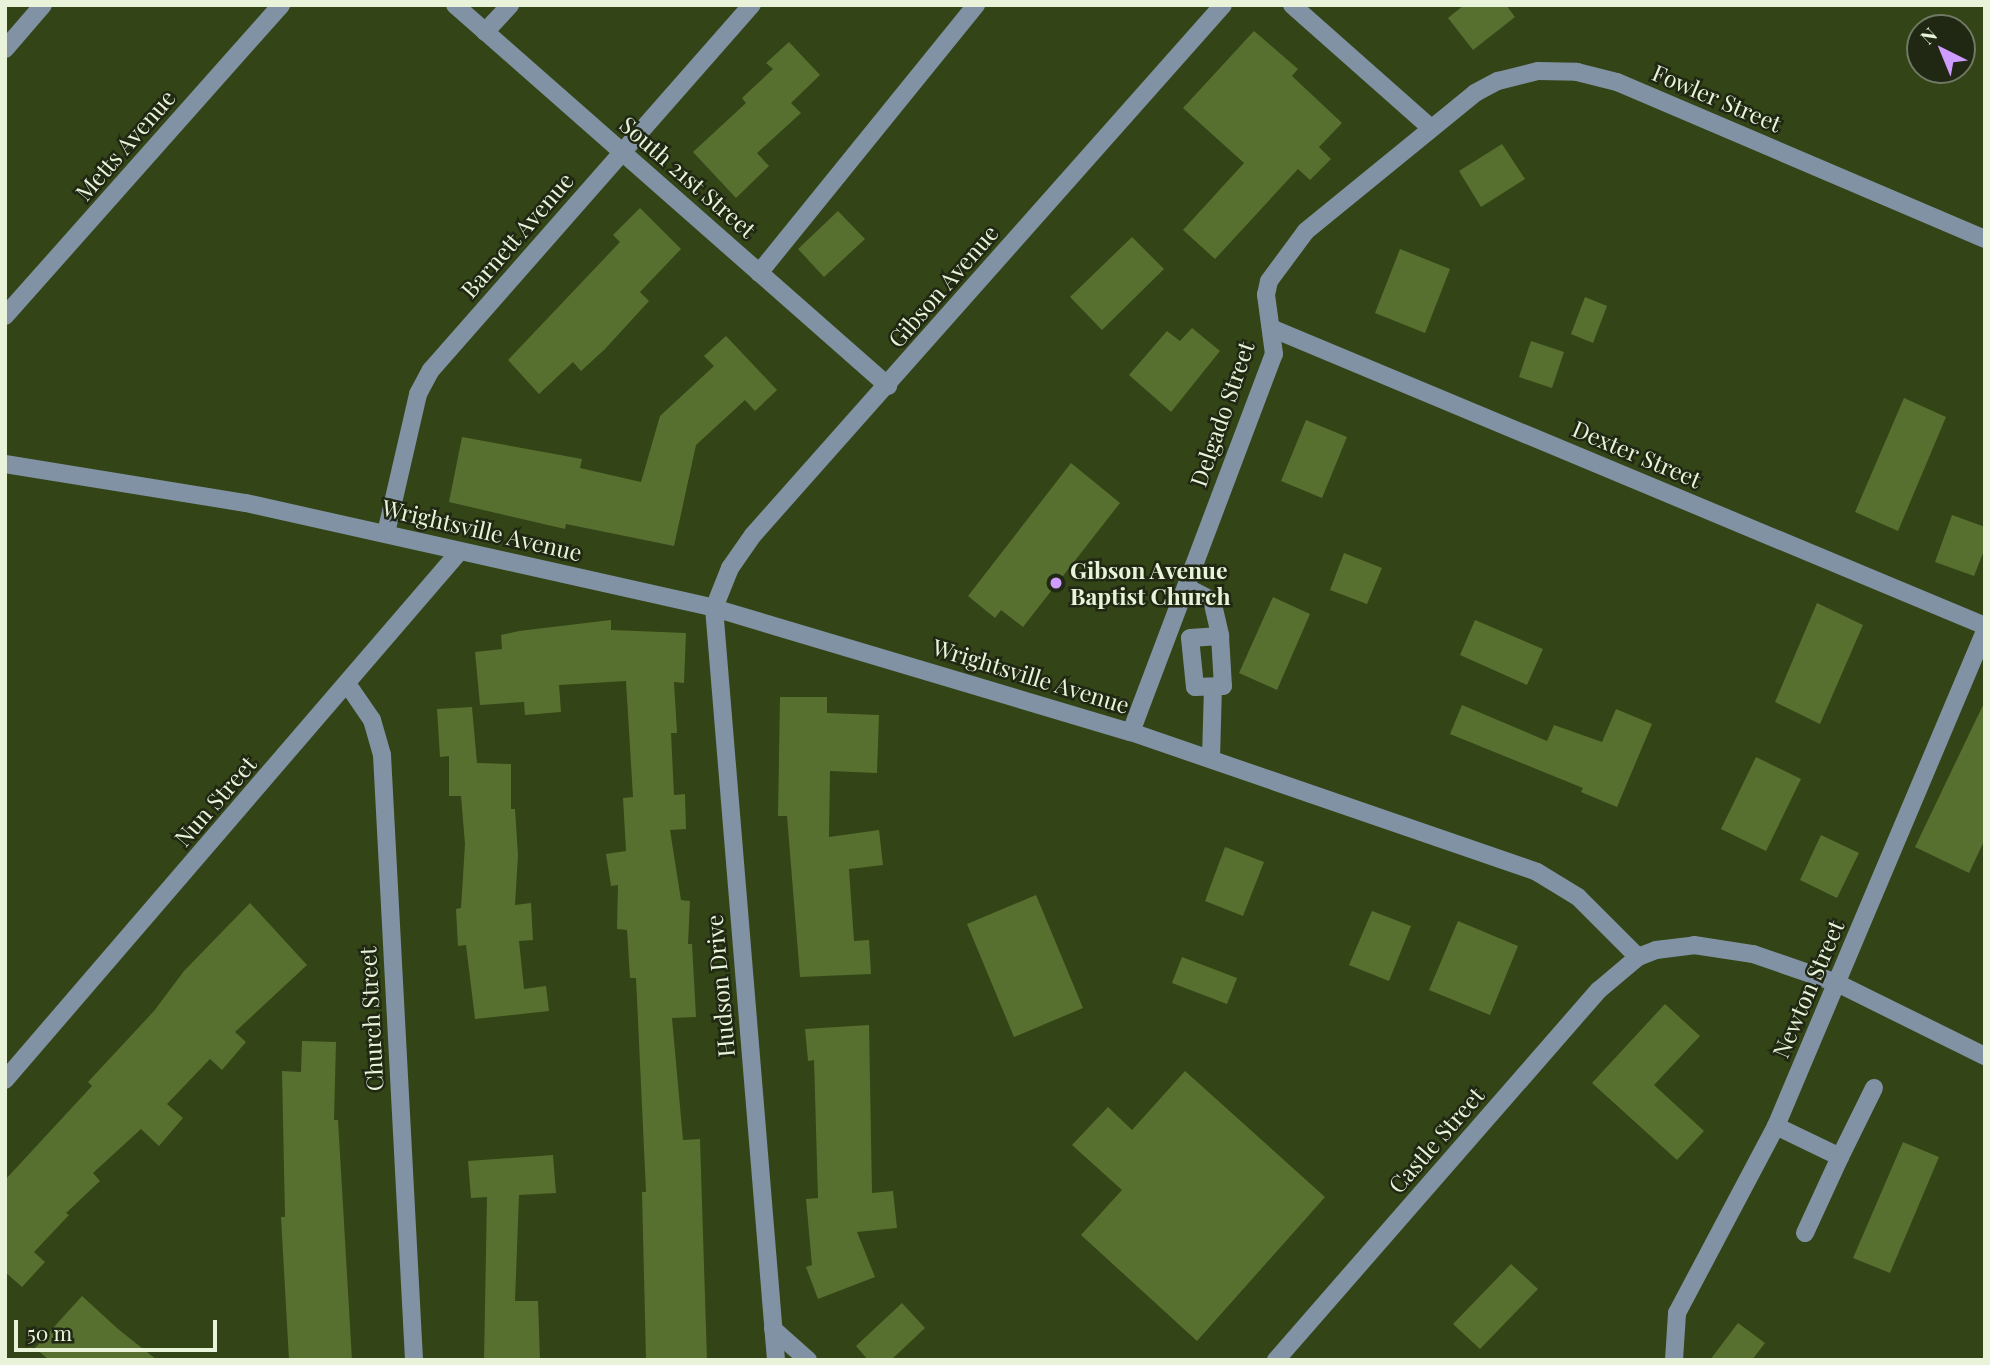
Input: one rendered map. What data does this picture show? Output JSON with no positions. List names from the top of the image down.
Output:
{
  "streets": {
    "street": [
      "Fowler Street",
      "Metts Avenue",
      "South 21st Street",
      "Barnett Avenue",
      "Gibson Avenue",
      "Delgado Street",
      "Dexter Street",
      "Wrightsville Avenue",
      "Nun Street",
      "Hudson Drive",
      "Newton Street",
      "Church Street",
      "Castle Street"
    ]
  },
  "crossings": [
    ["Fowler Street", "Delgado Street"],
    ["South 21st Street", "Barnett Avenue"],
    ["South 21st Street", "Gibson Avenue"],
    ["Barnett Avenue", "Wrightsville Avenue"],
    ["Gibson Avenue", "Wrightsville Avenue"],
    ["Gibson Avenue", "Hudson Drive"],
    ["Delgado Street", "Dexter Street"],
    ["Delgado Street", "Wrightsville Avenue"],
    ["Wrightsville Avenue", "Nun Street"],
    ["Wrightsville Avenue", "Hudson Drive"],
    ["Wrightsville Avenue", "Castle Street"],
    ["Nun Street", "Church Street"]
  ],
  "places": ["Gibson Avenue Baptist Church"],
  "scale_bar": "50 m",
  "north": "top left"
}
